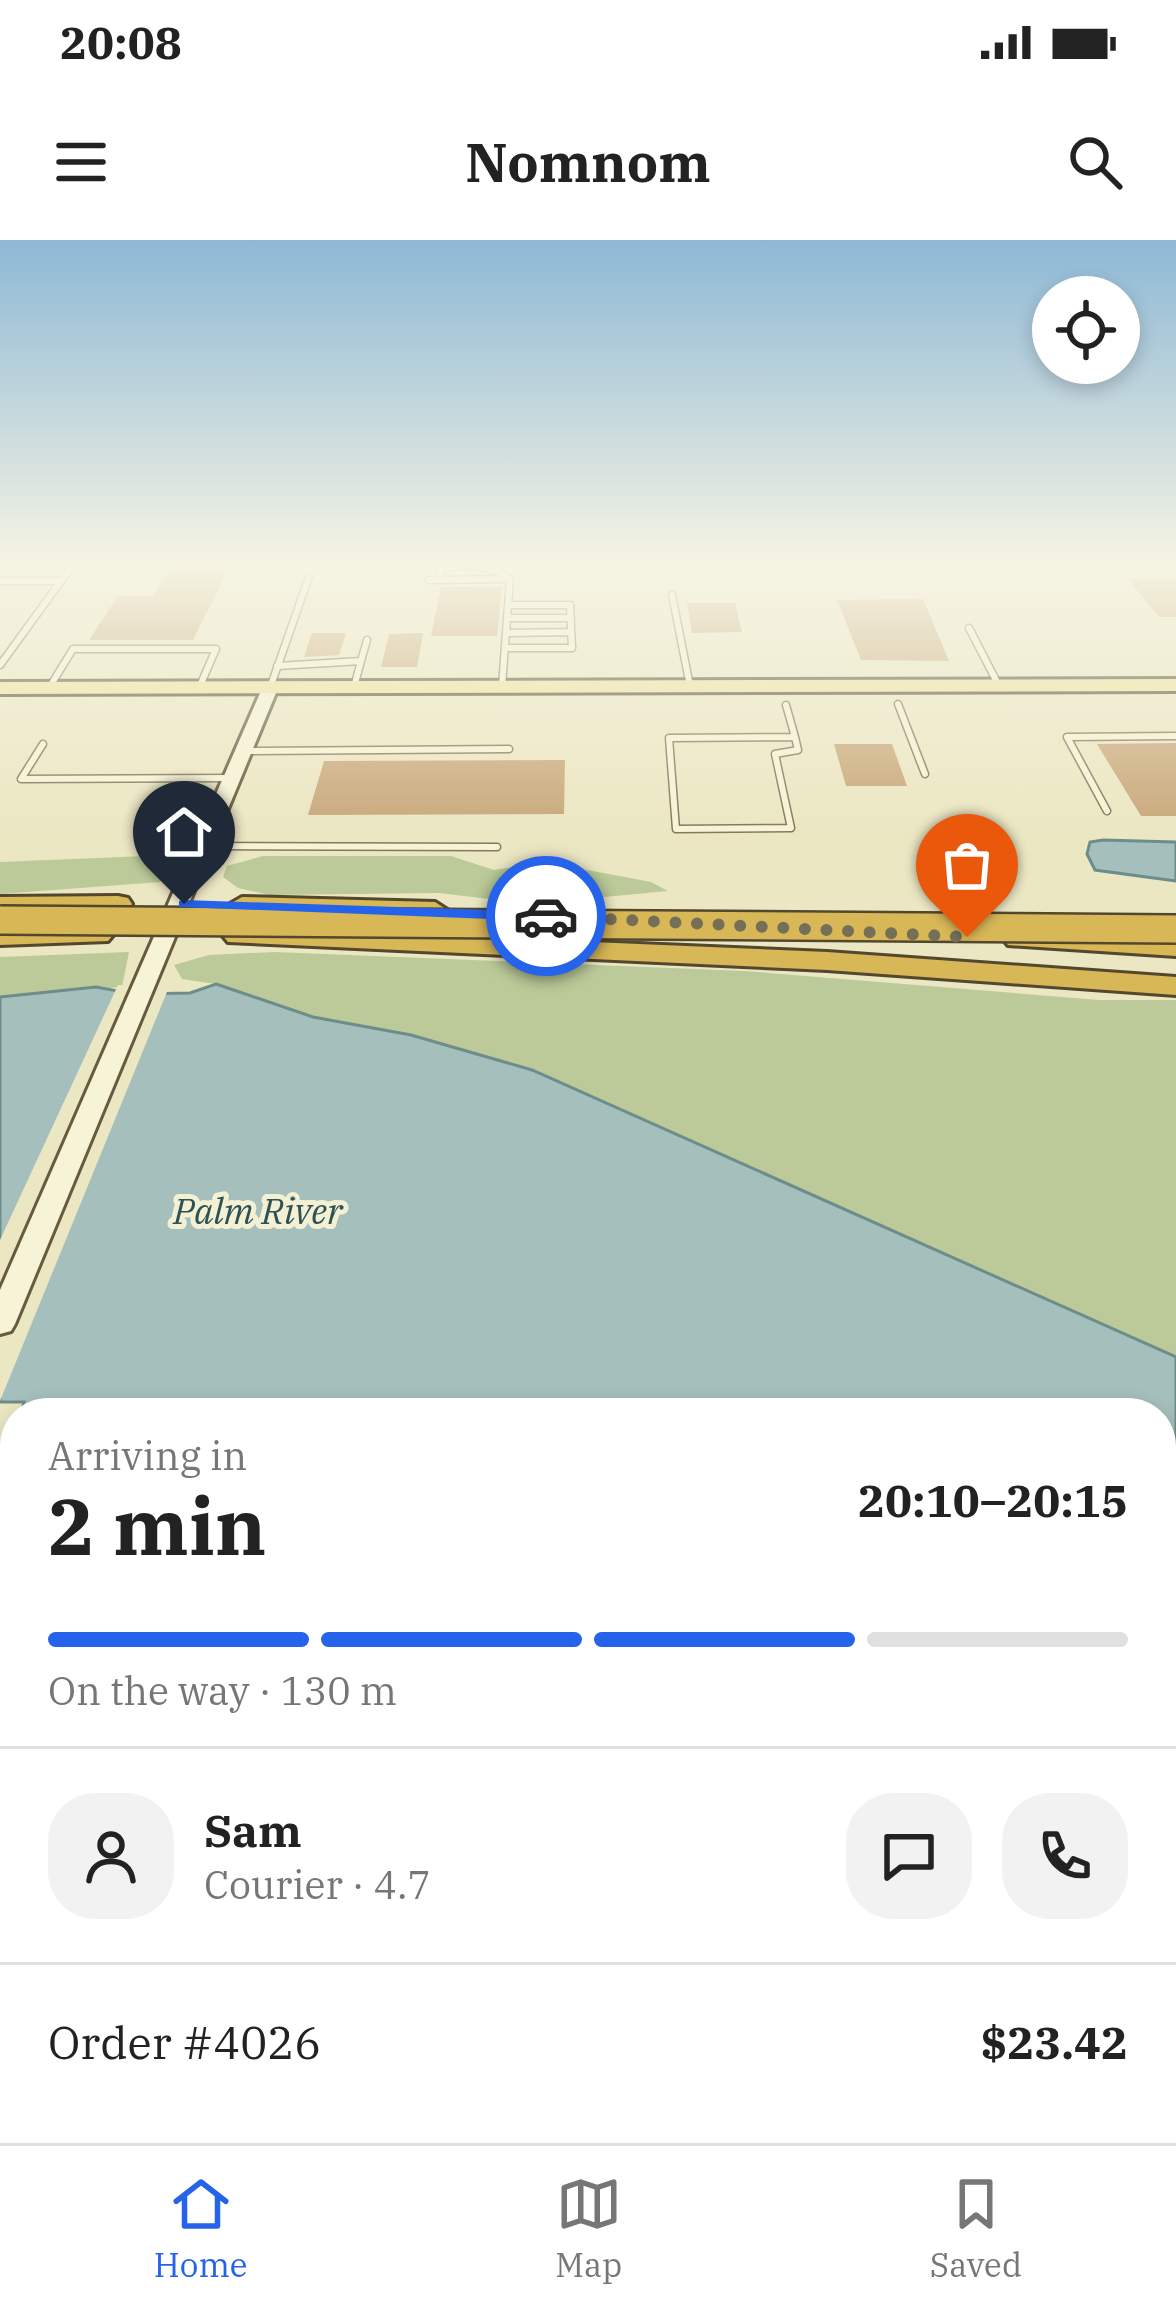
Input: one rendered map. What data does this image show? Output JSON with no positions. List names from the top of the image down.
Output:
{
  "water": ["Palm River"],
  "page": {
    "status": "20:08",
    "header": "Nomnom",
    "heading": ["2 min", "Arriving in", "20:10–20:15"],
    "panel": [
      "Sam",
      "Courier · 4.7",
      "Order #4026",
      "$23.42"
    ],
    "bar": "On the way · 130 m",
    "tabs": ["Home", "Map", "Saved"]
  }
}
